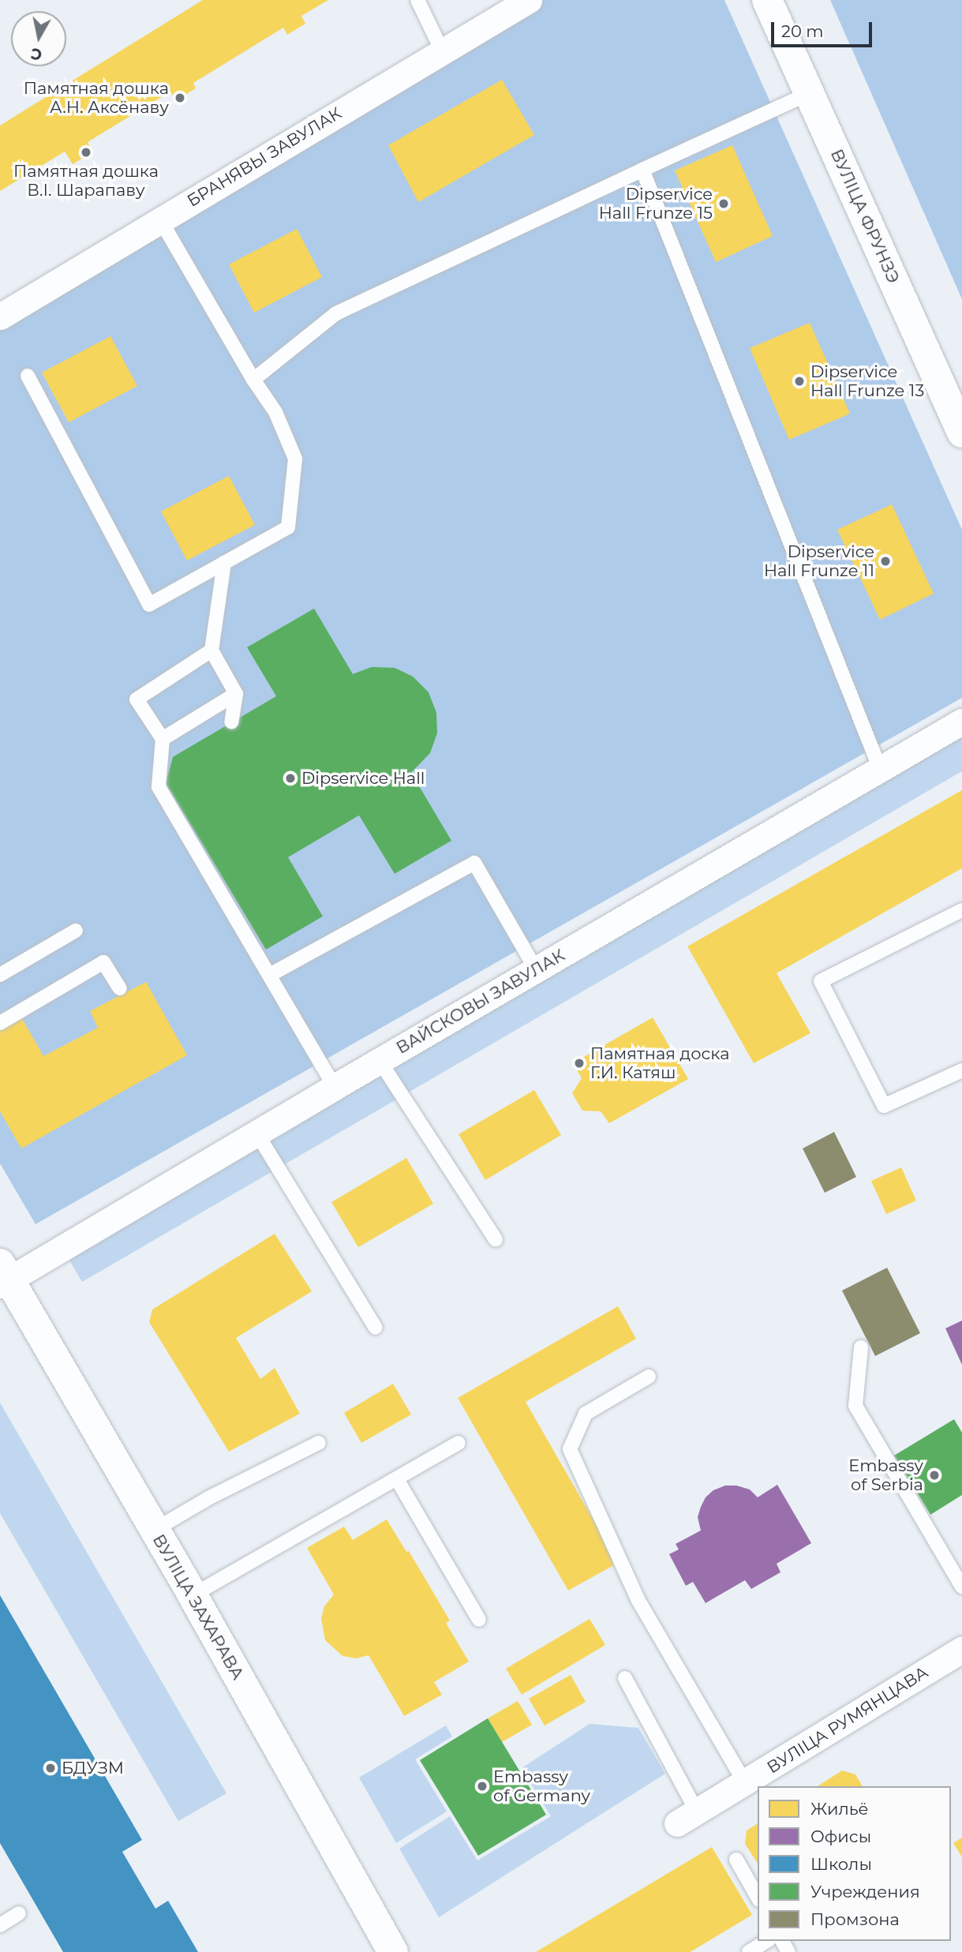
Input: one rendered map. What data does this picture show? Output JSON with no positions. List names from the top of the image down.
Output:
{
  "streets": {
    "main road": ["ВУЛІЦА ФРУНЗЭ", "ВУЛІЦА ЗАХАРАВА"],
    "street": ["БРАНЯВЫ ЗАВУЛАК", "ВАЙСКОВЫ ЗАВУЛАК", "ВУЛІЦА РУМЯНЦАВА"]
  },
  "crossings": [
    ["ВАЙСКОВЫ ЗАВУЛАК", "ВУЛІЦА ЗАХАРАВА"]
  ],
  "places": [
    "Памятная дошка А.Н. Аксёнаву",
    "Памятная дошка В.І. Шарапаву",
    "Dipservice Hall Frunze 15",
    "Dipservice Hall Frunze 13",
    "Dipservice Hall Frunze 11",
    "Dipservice Hall",
    "Памятная доска Г.И. Катяш",
    "Embassy of Serbia",
    "БДУЗМ",
    "Embassy of Germany"
  ],
  "legend": [
    "Жильё",
    "Офисы",
    "Школы",
    "Учреждения",
    "Промзона"
  ],
  "scale_bar": "20 m",
  "north": "bottom"
}
